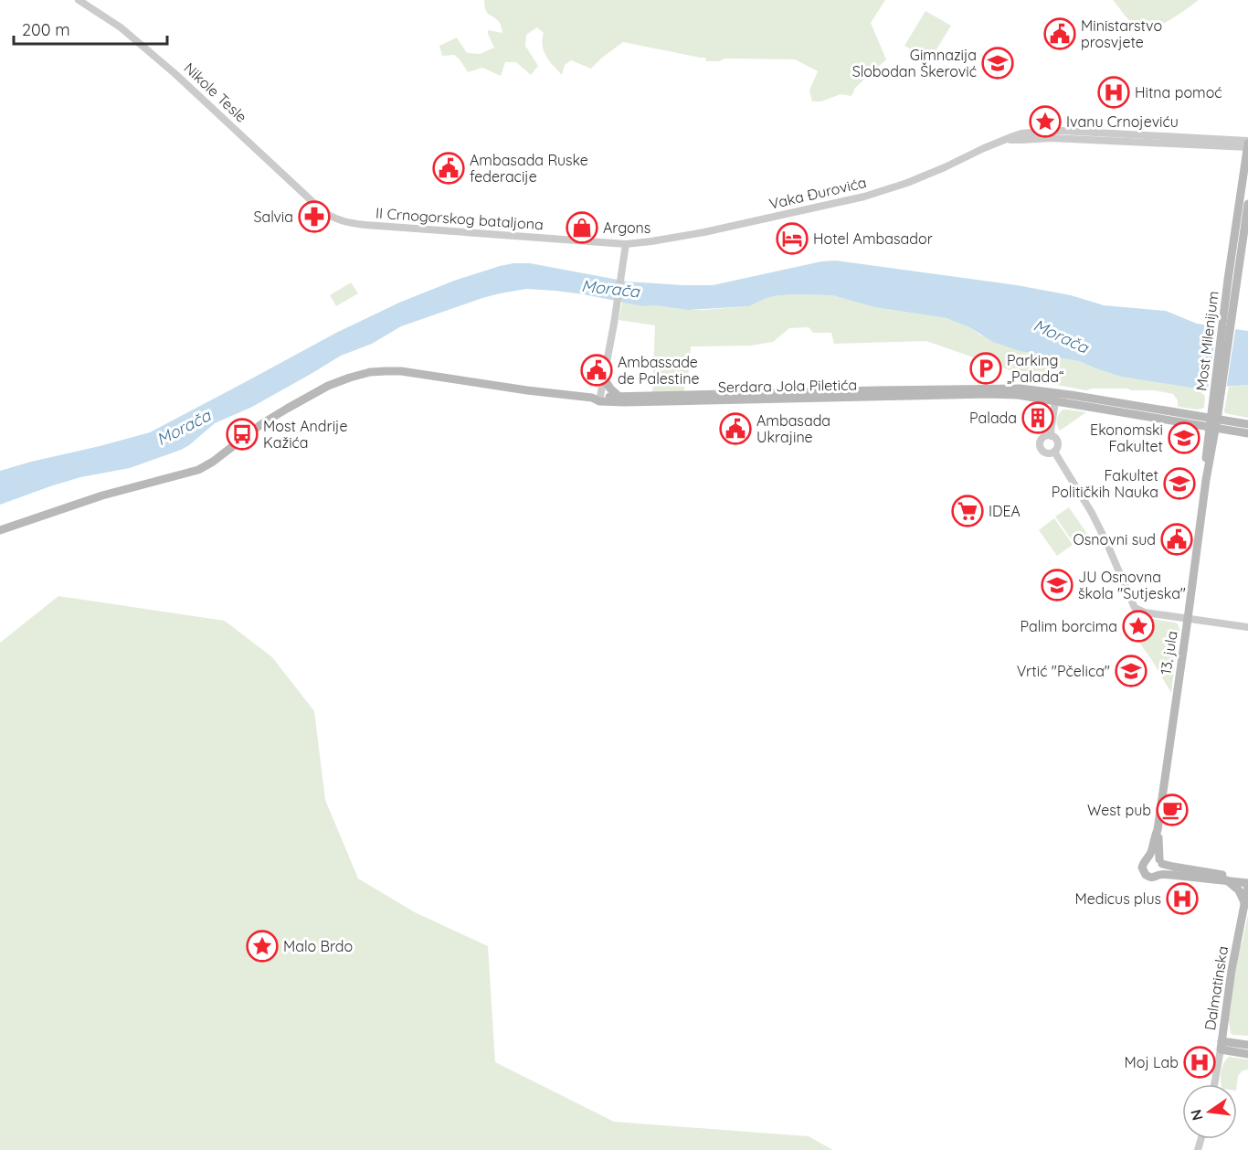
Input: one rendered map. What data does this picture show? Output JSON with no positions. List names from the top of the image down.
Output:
{
  "streets": {
    "main road": [
      "Most Milenijum",
      "Serdara Jola Piletića",
      "13. jula",
      "Dalmatinska"
    ],
    "street": ["Nikole Tesle", "Vaka Đurovića", "II Crnogorskog bataljona"]
  },
  "crossings": [
    ["Nikole Tesle", "II Crnogorskog bataljona"],
    ["Vaka Đurovića", "II Crnogorskog bataljona"],
    ["Most Milenijum", "13. jula"],
    ["Serdara Jola Piletića", "13. jula"]
  ],
  "water": ["Morača"],
  "places": {
    "public building": [
      "Ministarstvo prosvjete",
      "Ambasada Ruske federacije",
      "Ambassade de Palestine",
      "Ambasada Ukrajine",
      "Osnovni sud"
    ],
    "school or university": [
      "Gimnazija Slobodan Škerović",
      "Ekonomski Fakultet",
      "Fakultet Političkih Nauka",
      "JU Osnovna škola \"Sutjeska\"",
      "Vrtić \"Pčelica\""
    ],
    "hospital": ["Hitna pomoć", "Medicus plus", "Moj Lab"],
    "place": ["Ivanu Crnojeviću", "Palim borcima", "Malo Brdo"],
    "pharmacy": ["Salvia"],
    "shop": ["Argons"],
    "hotel": ["Hotel Ambasador"],
    "parking": ["Parking „Palada“"],
    "building": ["Palada"],
    "bus stop": ["Most Andrije Kažića"],
    "supermarket": ["IDEA"],
    "cafe": ["West pub"]
  },
  "scale_bar": "200 m",
  "north": "left"
}
